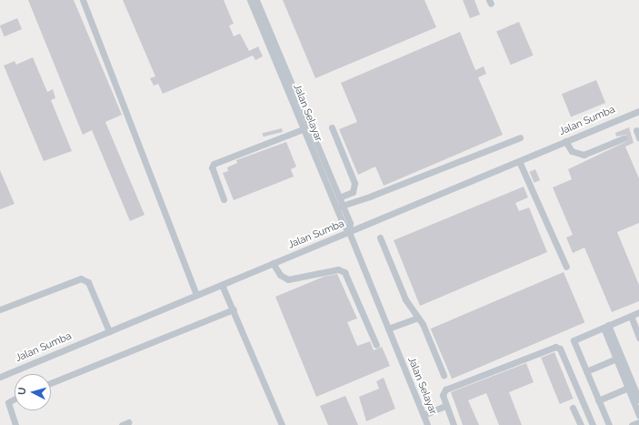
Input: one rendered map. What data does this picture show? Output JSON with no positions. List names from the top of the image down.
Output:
{
  "streets": {
    "street": ["Jalan Selayar", "Jalan Sumba"]
  },
  "crossings": [
    ["Jalan Selayar", "Jalan Sumba"]
  ],
  "north": "left"
}
